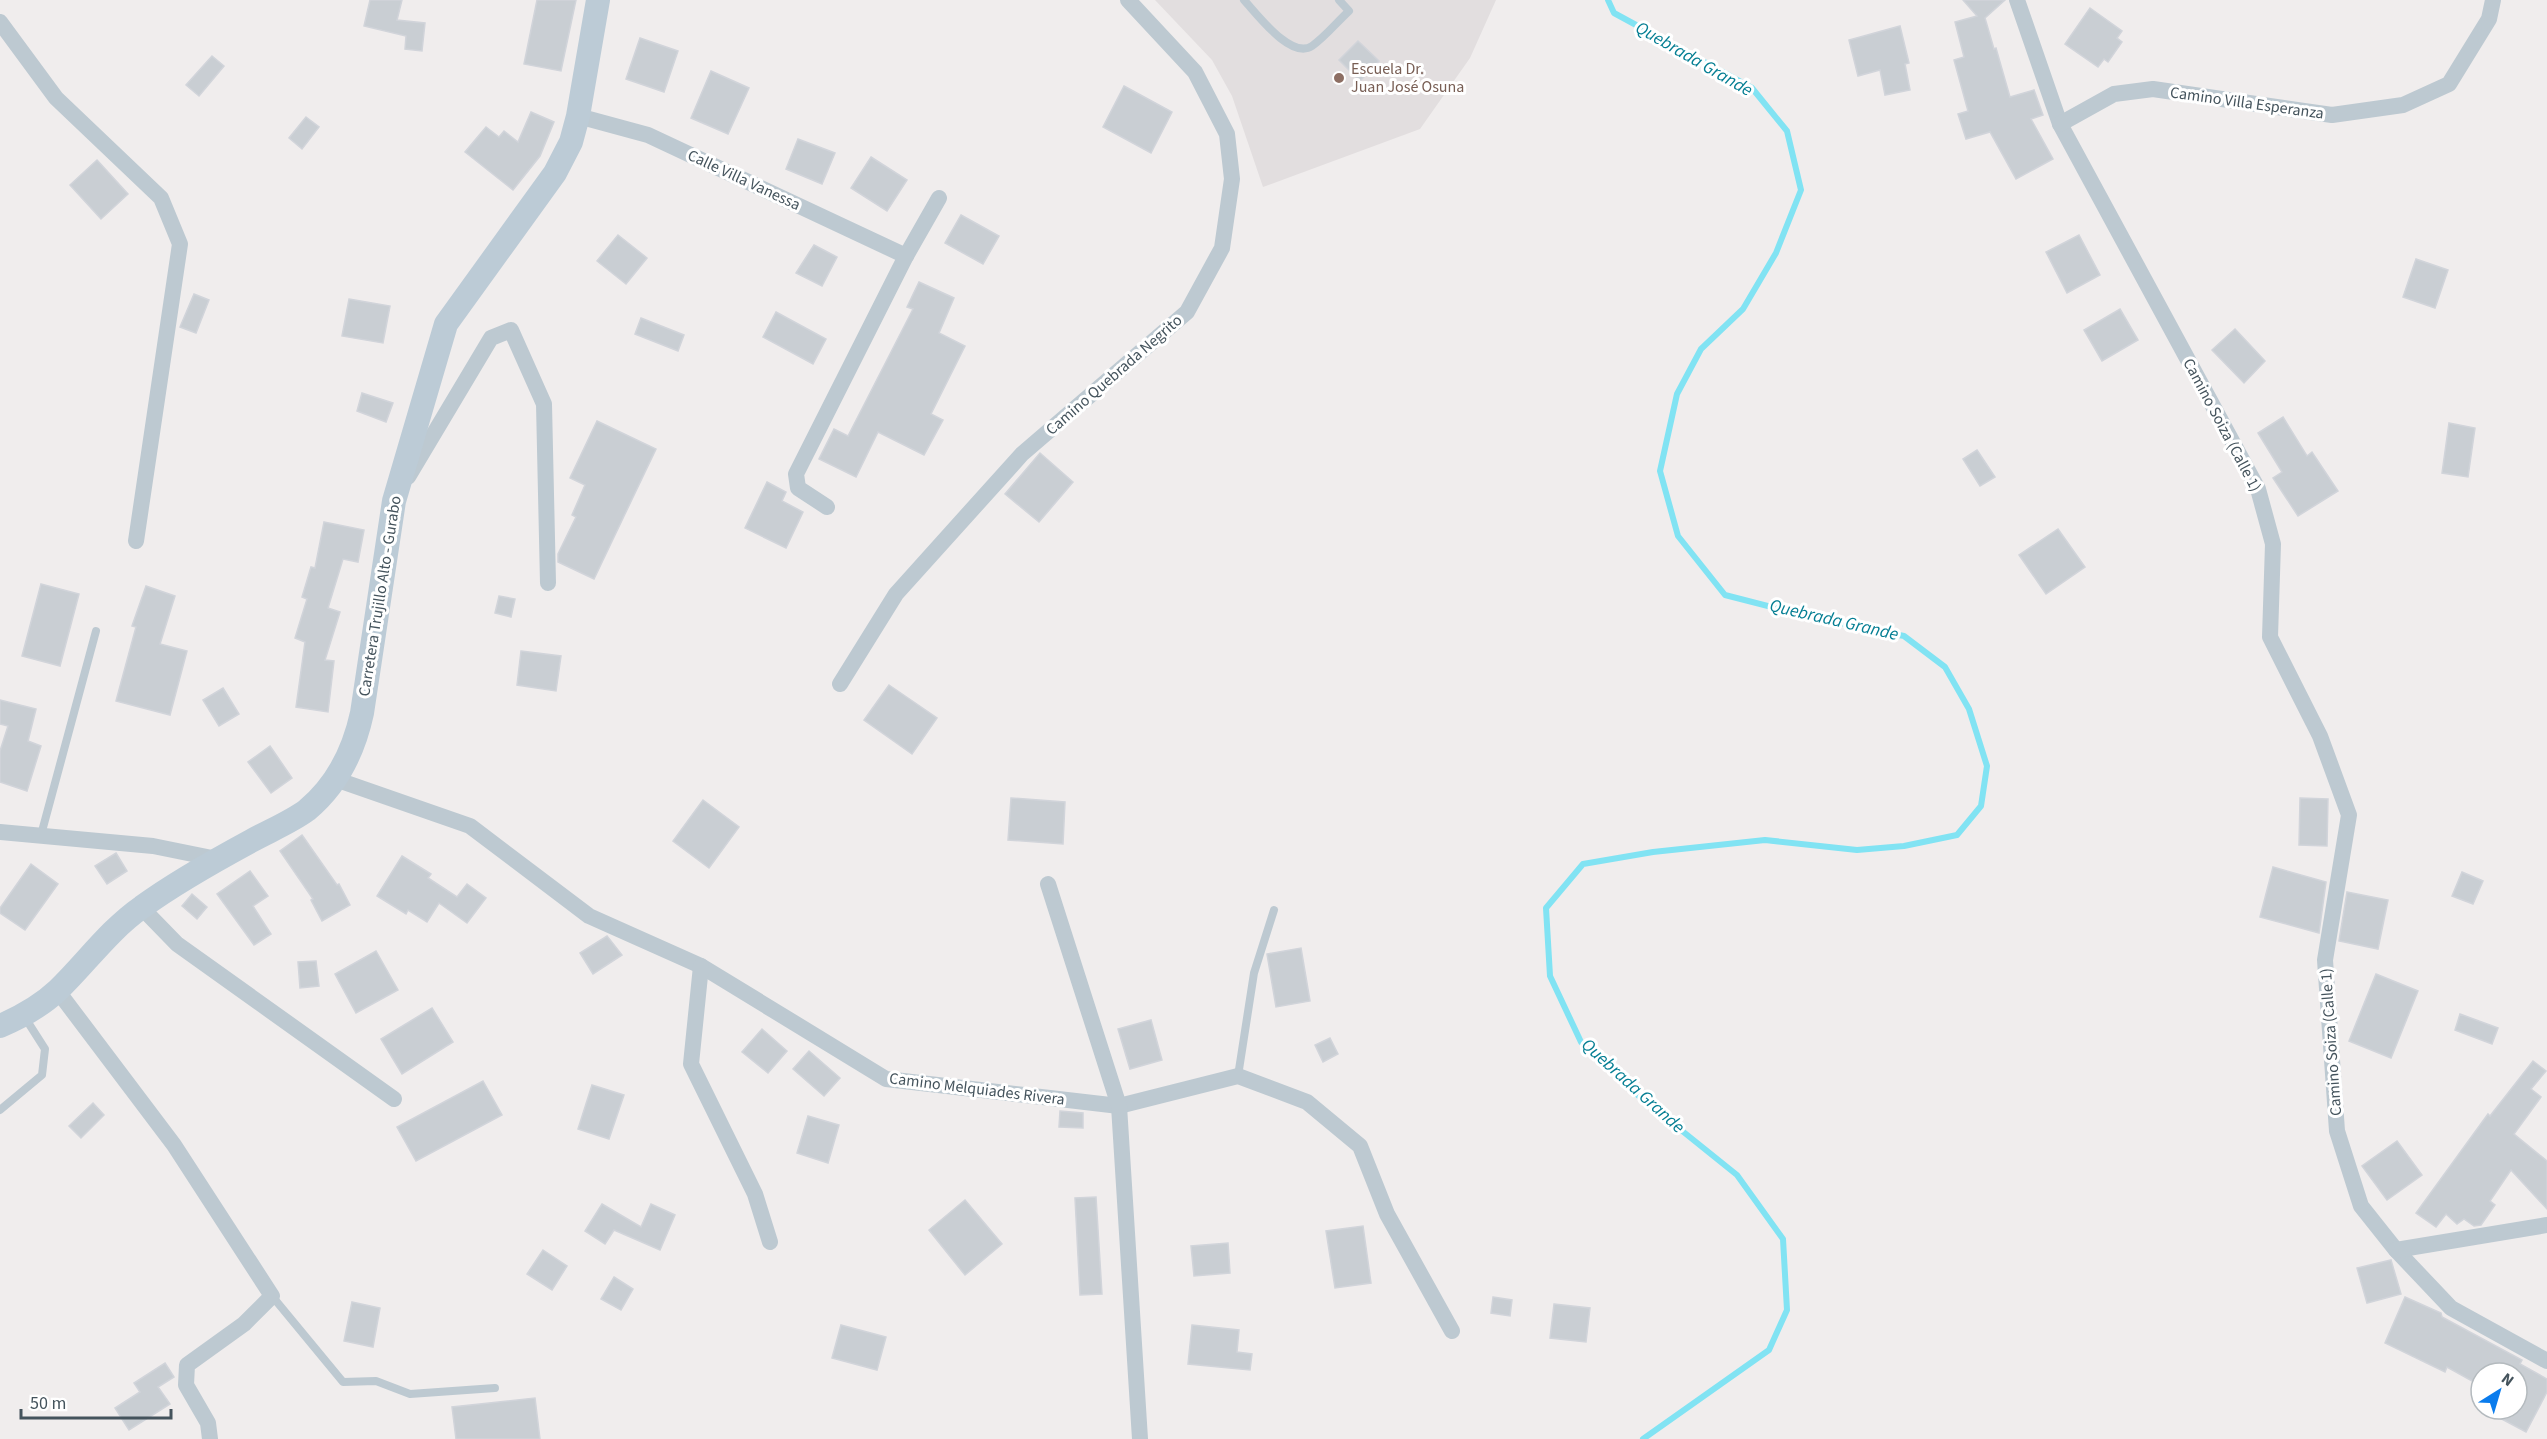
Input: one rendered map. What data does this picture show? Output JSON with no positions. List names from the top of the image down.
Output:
{
  "streets": {
    "main road": ["Carretera Trujillo Alto - Gurabo"],
    "street": [
      "Camino Villa Esperanza",
      "Calle Villa Vanessa",
      "Camino Quebrada Negrito",
      "Camino Soiza (Calle 1)",
      "Camino Melquiades Rivera"
    ]
  },
  "crossings": [
    ["Camino Villa Esperanza", "Camino Soiza (Calle 1)"],
    ["Calle Villa Vanessa", "Carretera Trujillo Alto - Gurabo"],
    ["Carretera Trujillo Alto - Gurabo", "Camino Melquiades Rivera"]
  ],
  "water": ["Quebrada Grande"],
  "places": ["Escuela Dr. Juan José Osuna"],
  "scale_bar": "50 m",
  "north": "top right"
}
